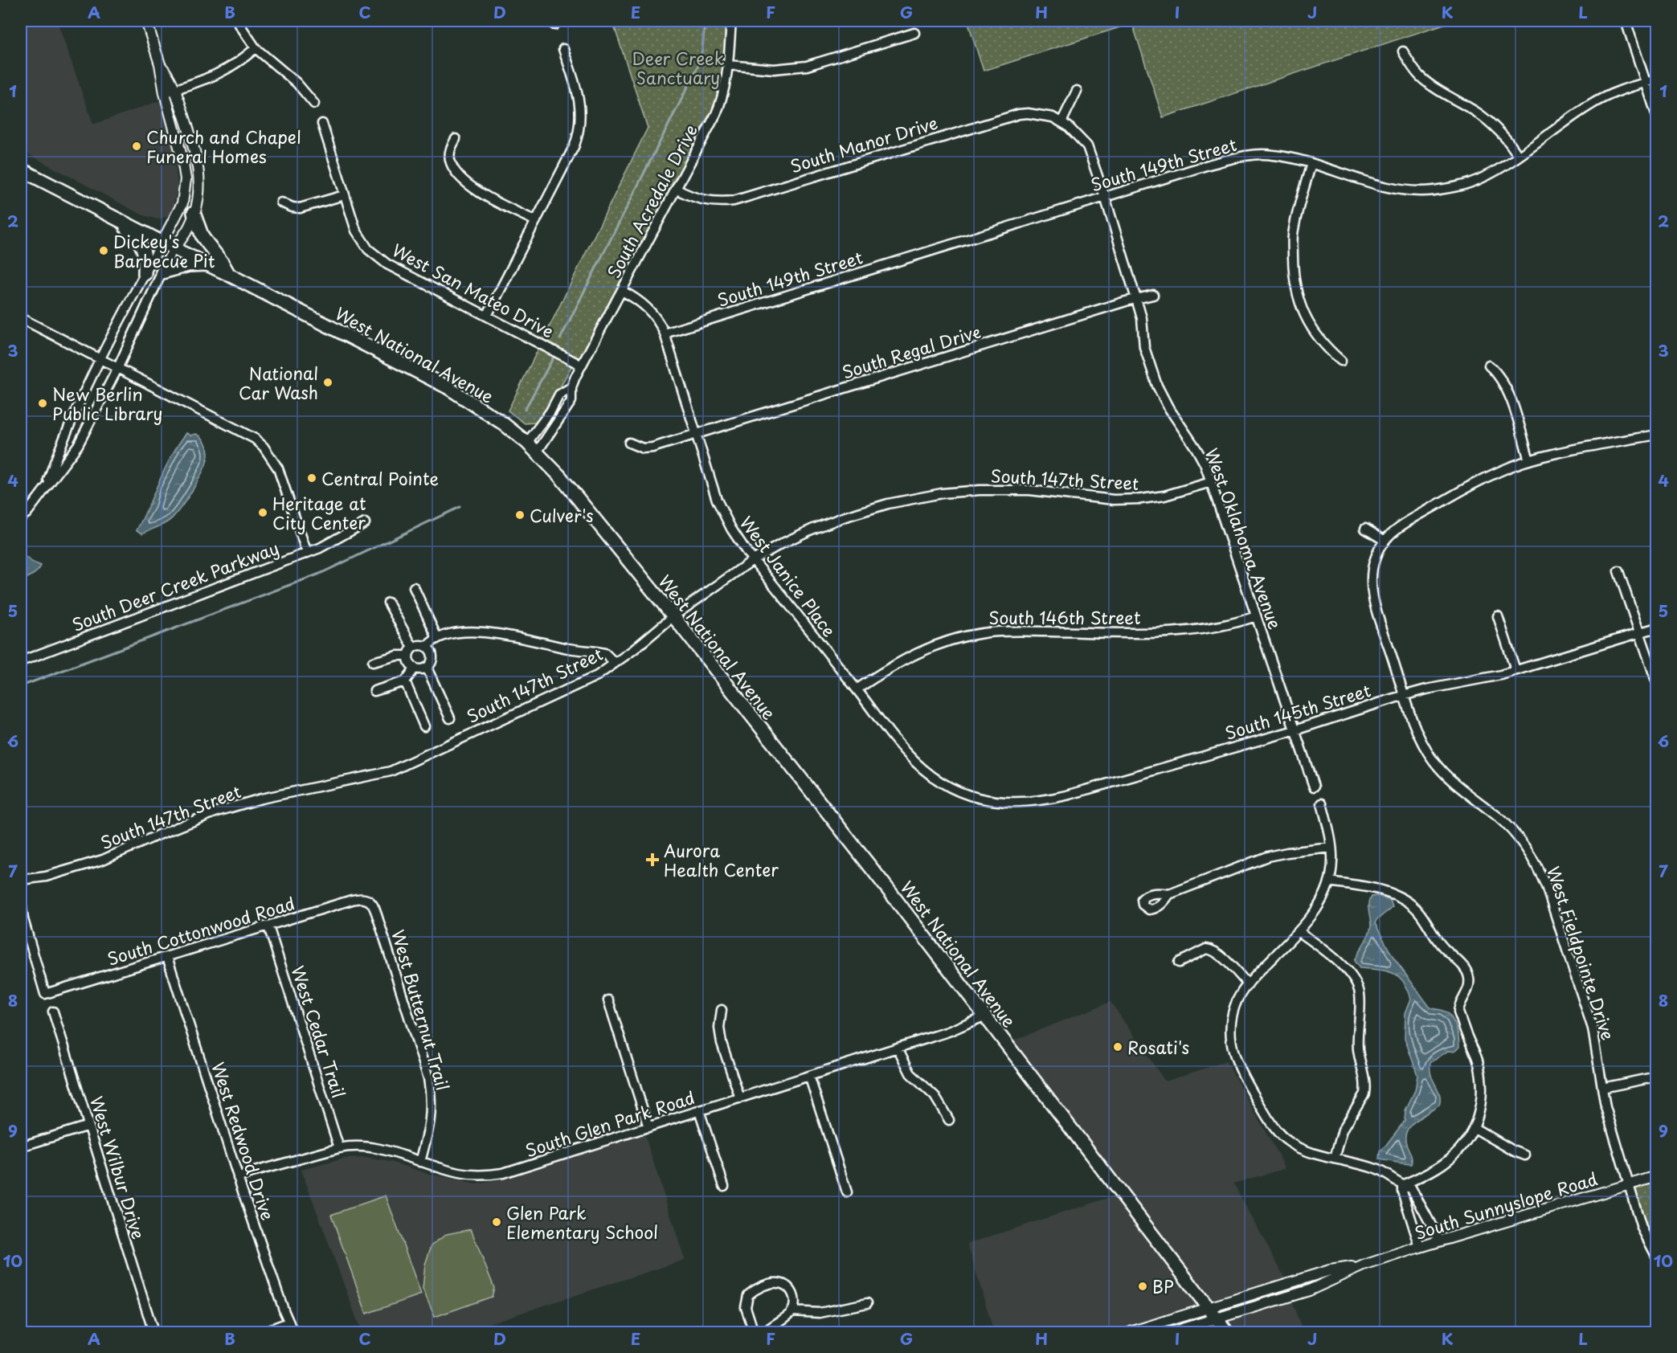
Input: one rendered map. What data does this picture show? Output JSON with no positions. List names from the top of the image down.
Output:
{
  "streets": {
    "main road": ["West National Avenue"],
    "street": [
      "South Manor Drive",
      "South 149th Street",
      "South Acredale Drive",
      "West San Mateo Drive",
      "South Regal Drive",
      "South 147th Street",
      "West Oklahoma Avenue",
      "West Janice Place",
      "South Deer Creek Parkway",
      "South 146th Street",
      "South 145th Street",
      "South Cottonwood Road",
      "West Fieldpointe Drive",
      "West Butternut Trail",
      "West Cedar Trail",
      "South Glen Park Road",
      "West Redwood Drive",
      "West Wilbur Drive",
      "South Sunnyslope Road"
    ]
  },
  "crossings": [
    ["South Manor Drive", "South Acredale Drive"],
    ["South Manor Drive", "West Oklahoma Avenue"],
    ["South 149th Street", "West Oklahoma Avenue"],
    ["South 149th Street", "West Janice Place"],
    ["South Acredale Drive", "West San Mateo Drive"],
    ["South Acredale Drive", "West National Avenue"],
    ["South Acredale Drive", "West Janice Place"],
    ["South Regal Drive", "West Oklahoma Avenue"],
    ["South Regal Drive", "West Janice Place"],
    ["West National Avenue", "South 147th Street"],
    ["West National Avenue", "South Glen Park Road"],
    ["West National Avenue", "South Sunnyslope Road"],
    ["South 147th Street", "West Oklahoma Avenue"],
    ["South 147th Street", "West Janice Place"],
    ["West Oklahoma Avenue", "South 146th Street"],
    ["West Oklahoma Avenue", "South 145th Street"],
    ["West Janice Place", "South 146th Street"],
    ["West Janice Place", "South 145th Street"],
    ["South 145th Street", "West Fieldpointe Drive"],
    ["South Cottonwood Road", "West Butternut Trail"],
    ["South Cottonwood Road", "West Cedar Trail"],
    ["South Cottonwood Road", "West Redwood Drive"],
    ["West Fieldpointe Drive", "South Sunnyslope Road"],
    ["West Butternut Trail", "South Glen Park Road"],
    ["West Cedar Trail", "South Glen Park Road"],
    ["South Glen Park Road", "West Redwood Drive"]
  ],
  "parks": ["Deer Creek Sanctuary"],
  "places": {
    "other": [
      "Church and Chapel Funeral Homes",
      "Dickey's Barbecue Pit",
      "National Car Wash",
      "New Berlin Public Library",
      "Central Pointe",
      "Heritage at City Center",
      "Culver's",
      "Rosati's",
      "Glen Park Elementary School",
      "BP"
    ],
    "health": ["Aurora Health Center"]
  },
  "grid": {
    "columns": [
      "A",
      "B",
      "C",
      "D",
      "E",
      "F",
      "G",
      "H",
      "I",
      "J",
      "K",
      "L"
    ],
    "rows": [
      "1",
      "2",
      "3",
      "4",
      "5",
      "6",
      "7",
      "8",
      "9",
      "10"
    ]
  }
}
